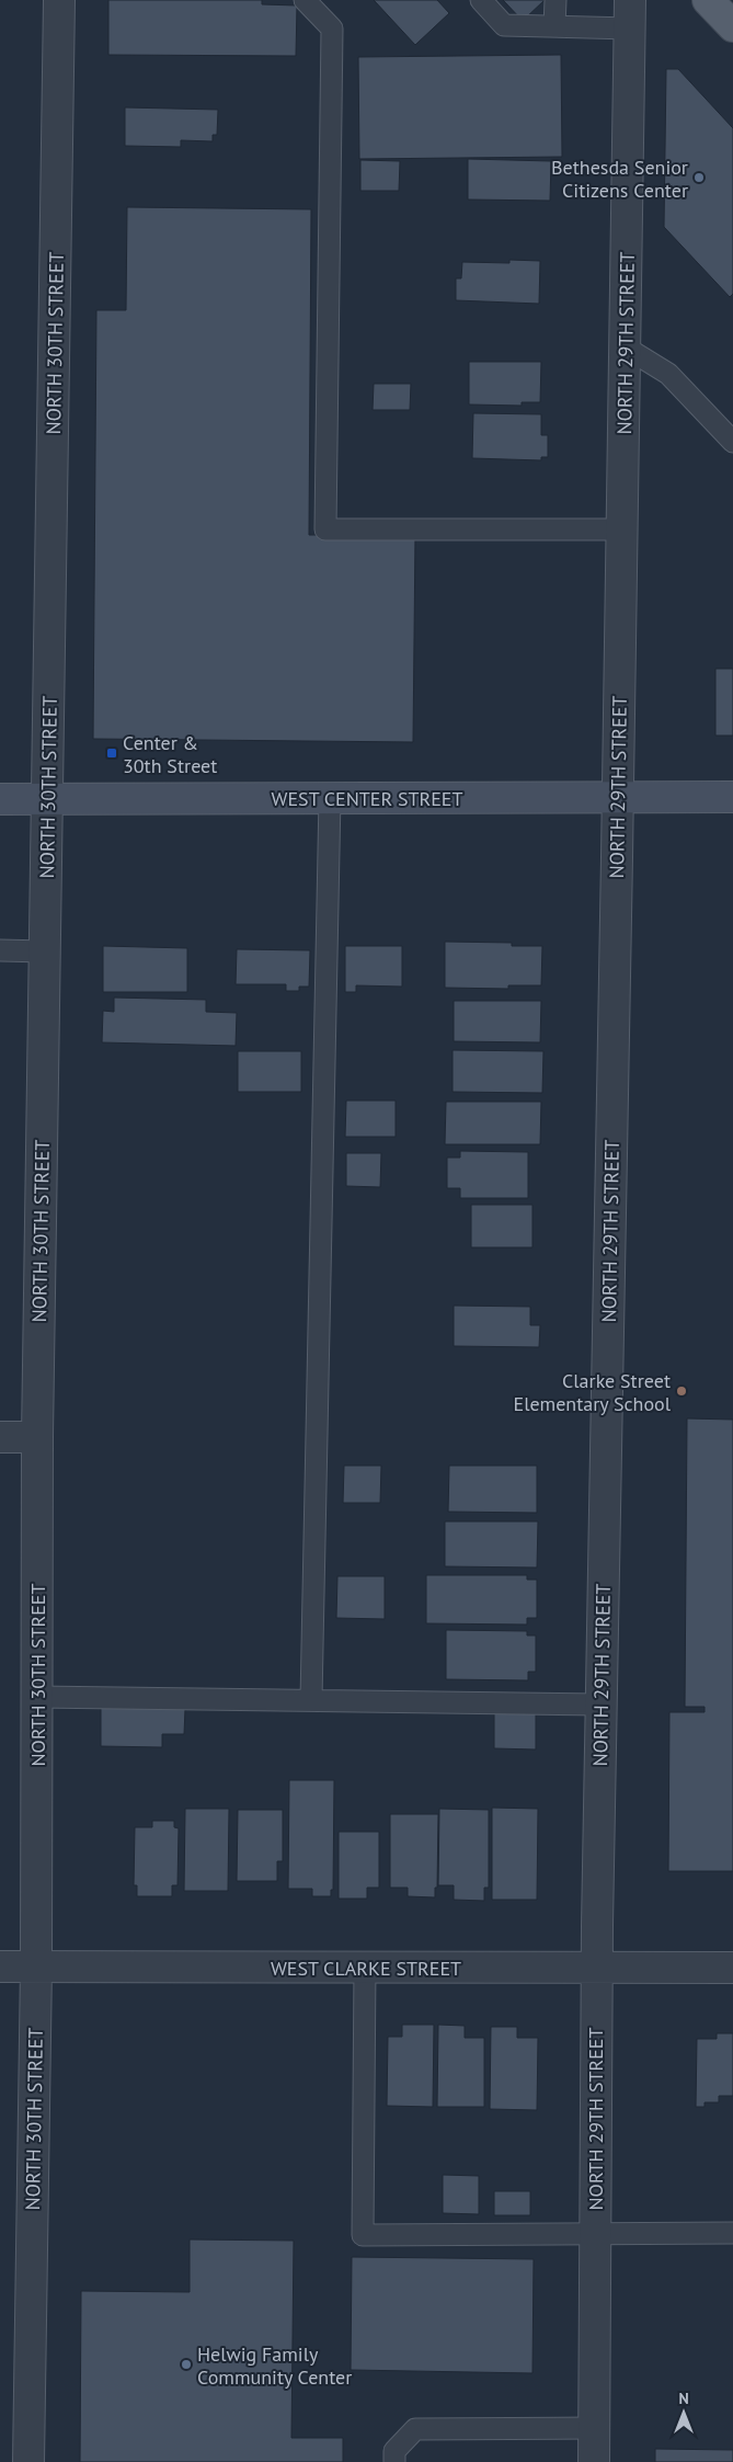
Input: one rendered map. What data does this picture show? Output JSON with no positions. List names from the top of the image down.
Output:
{
  "streets": {
    "street": [
      "NORTH 30TH STREET",
      "NORTH 29TH STREET",
      "WEST CENTER STREET",
      "WEST CLARKE STREET"
    ]
  },
  "crossings": [
    ["NORTH 30TH STREET", "WEST CENTER STREET"],
    ["NORTH 30TH STREET", "WEST CLARKE STREET"],
    ["NORTH 29TH STREET", "WEST CENTER STREET"],
    ["NORTH 29TH STREET", "WEST CLARKE STREET"]
  ],
  "places": {
    "other": ["Bethesda Senior Citizens Center", "Clarke Street Elementary School", "Helwig Family Community Center"],
    "transit": ["Center & 30th Street"]
  },
  "north": "top"
}
